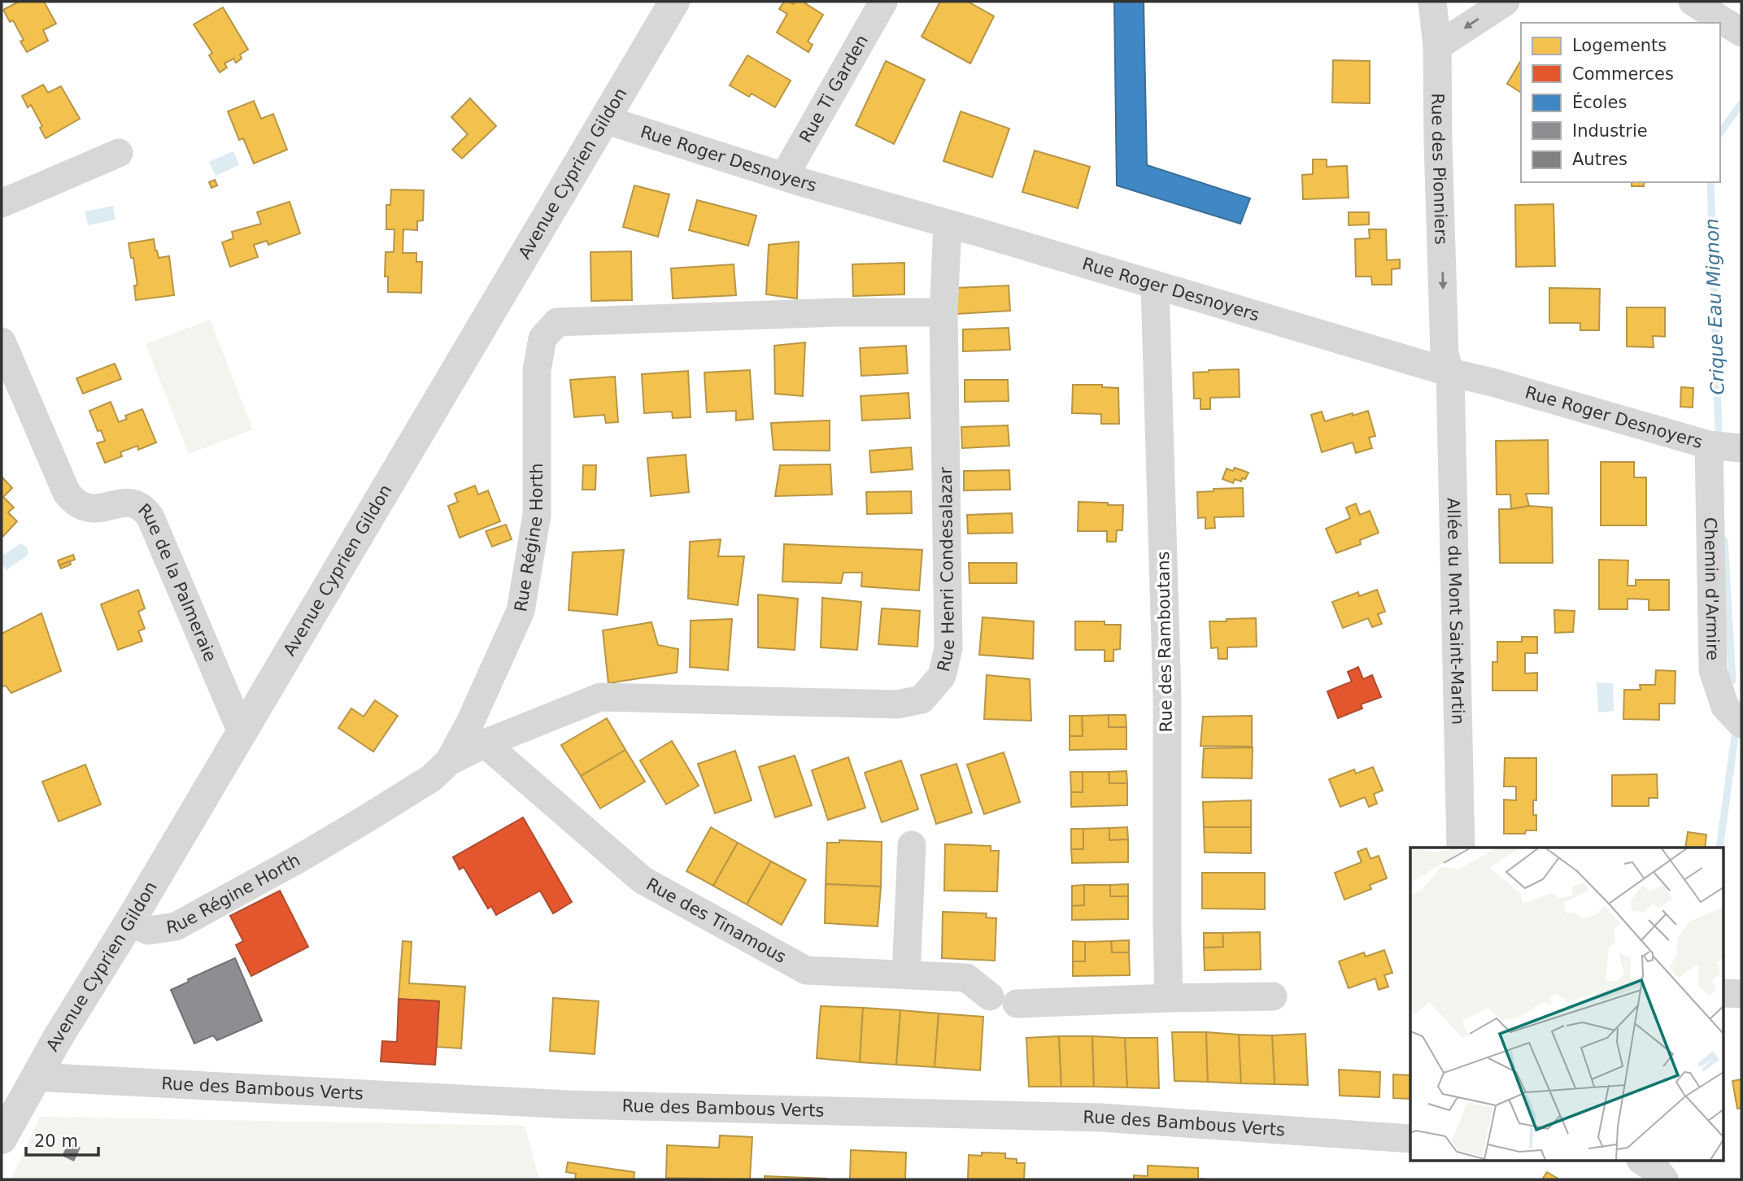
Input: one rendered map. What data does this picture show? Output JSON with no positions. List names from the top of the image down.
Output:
{
  "streets": {
    "street": [
      "Rue Ti Garden",
      "Rue Roger Desnoyers",
      "Rue des Pionniers",
      "Avenue Cyprien Gildon",
      "Rue Régine Horth",
      "Rue Henri Condesalazar",
      "Rue de la Palmeraie",
      "Chemin d'Armire",
      "Allée du Mont Saint-Martin",
      "Rue des Ramboutans",
      "Rue des Tinamous",
      "Rue des Bambous Verts"
    ]
  },
  "crossings": [
    ["Rue Ti Garden", "Rue Roger Desnoyers"],
    ["Rue Roger Desnoyers", "Rue des Pionniers"],
    ["Rue Roger Desnoyers", "Avenue Cyprien Gildon"],
    ["Rue Roger Desnoyers", "Rue Henri Condesalazar"],
    ["Rue Roger Desnoyers", "Chemin d'Armire"],
    ["Rue Roger Desnoyers", "Allée du Mont Saint-Martin"],
    ["Rue Roger Desnoyers", "Rue des Ramboutans"],
    ["Rue des Pionniers", "Allée du Mont Saint-Martin"],
    ["Avenue Cyprien Gildon", "Rue Régine Horth"],
    ["Avenue Cyprien Gildon", "Rue de la Palmeraie"],
    ["Avenue Cyprien Gildon", "Rue des Bambous Verts"],
    ["Rue Régine Horth", "Rue Henri Condesalazar"],
    ["Rue Henri Condesalazar", "Rue des Tinamous"]
  ],
  "one_way": ["Rue des Pionniers"],
  "water": ["Crique Eau Mignon"],
  "legend": [
    "Logements",
    "Commerces",
    "Écoles",
    "Industrie",
    "Autres"
  ],
  "scale_bar": "20 m"
}
